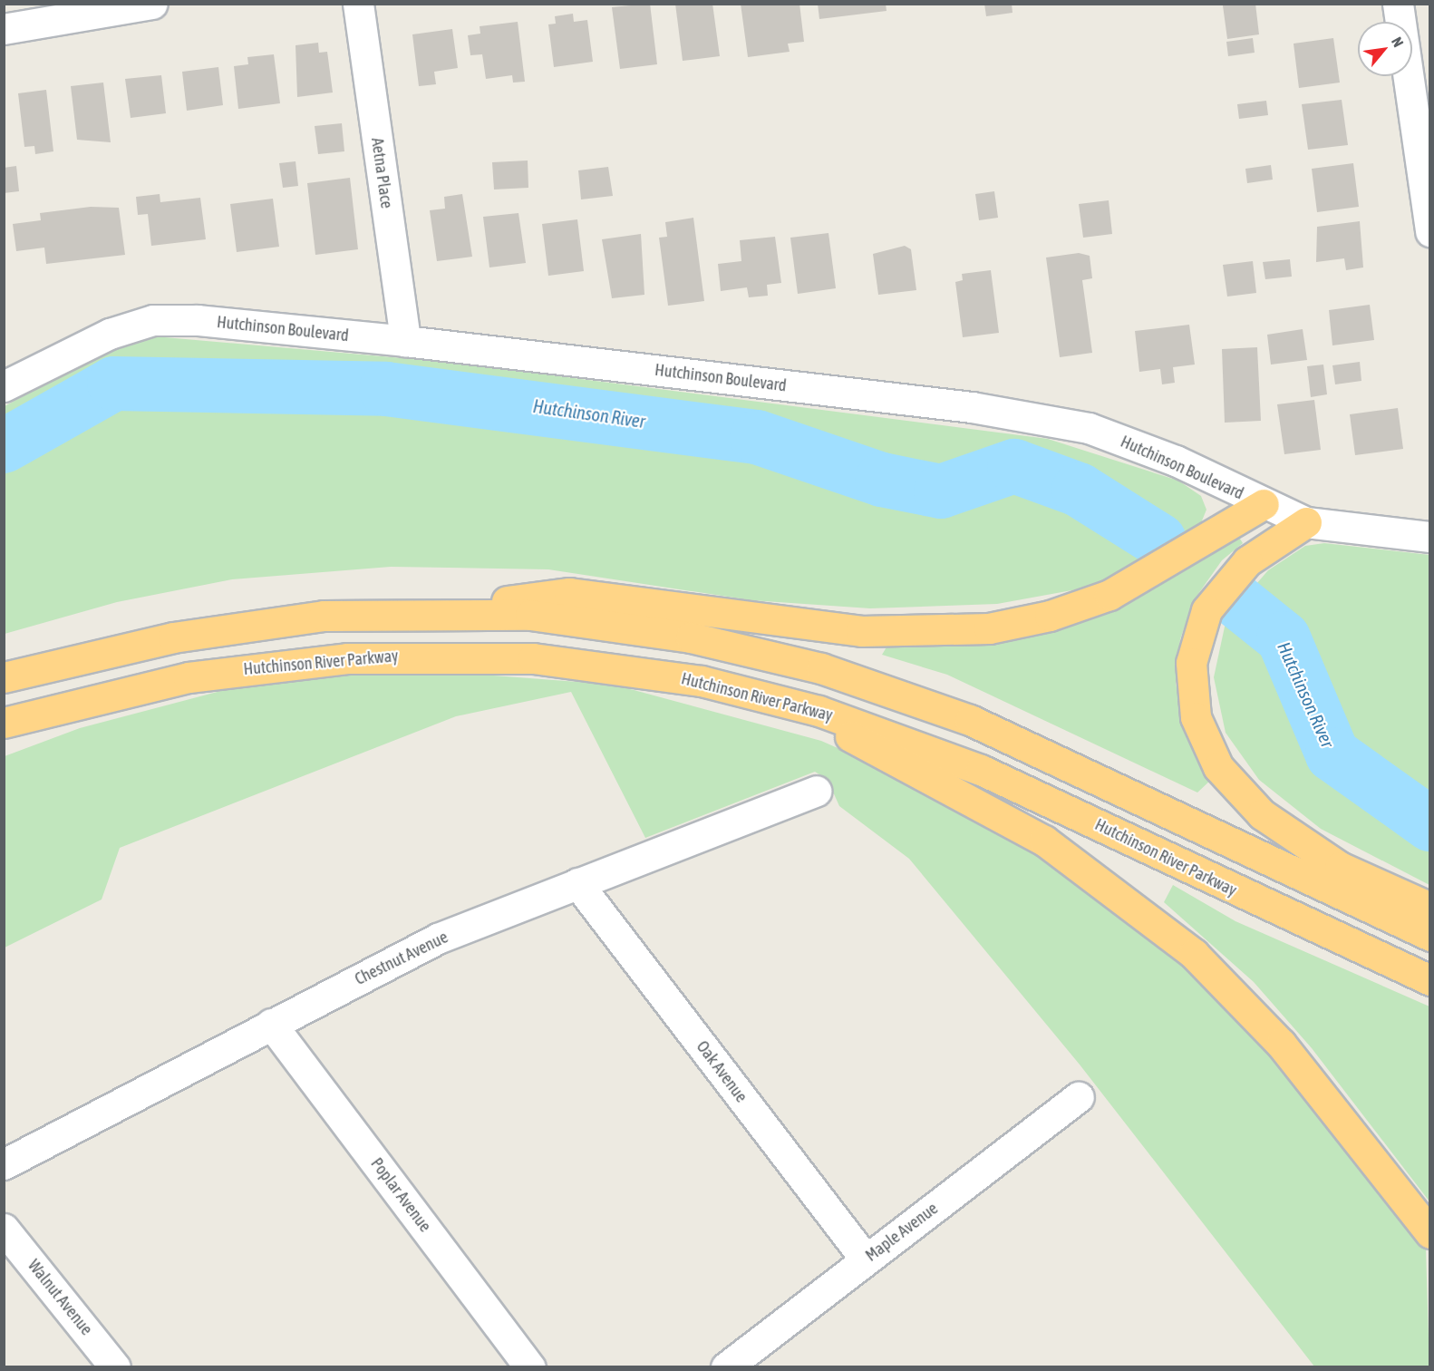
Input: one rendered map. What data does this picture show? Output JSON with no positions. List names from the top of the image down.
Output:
{
  "streets": {
    "highway": ["Hutchinson River Parkway"],
    "street": [
      "Aetna Place",
      "Hutchinson Boulevard",
      "Chestnut Avenue",
      "Oak Avenue",
      "Poplar Avenue",
      "Maple Avenue",
      "Walnut Avenue"
    ]
  },
  "crossings": [
    ["Aetna Place", "Hutchinson Boulevard"],
    ["Chestnut Avenue", "Oak Avenue"],
    ["Chestnut Avenue", "Poplar Avenue"],
    ["Oak Avenue", "Maple Avenue"]
  ],
  "water": ["Hutchinson River"],
  "north": "top right"
}
